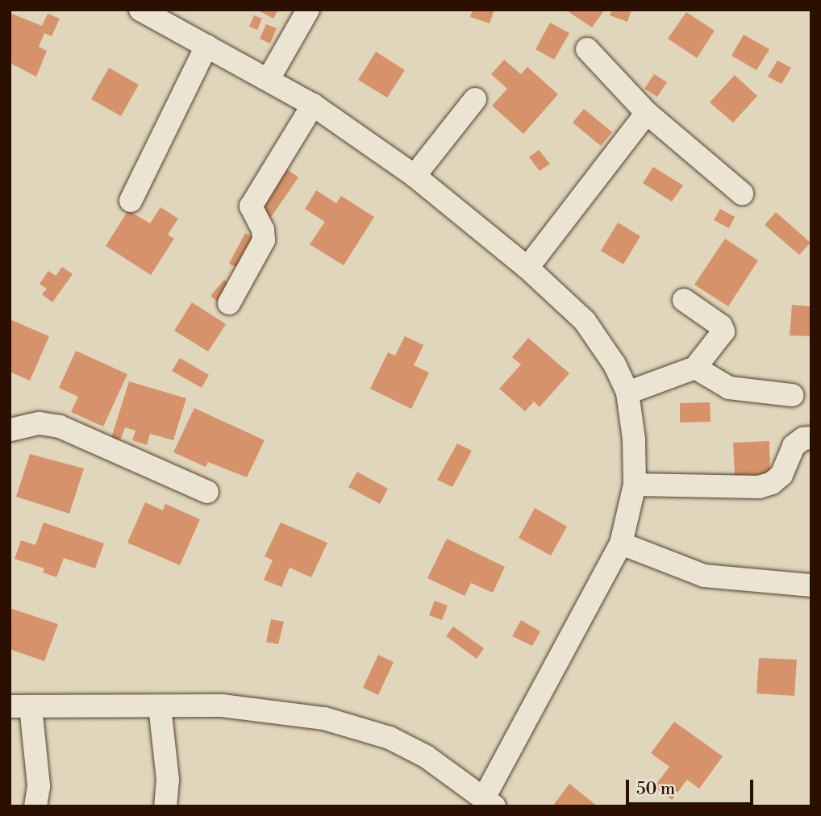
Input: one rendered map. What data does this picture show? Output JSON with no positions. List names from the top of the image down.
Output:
{
  "scale_bar": "50 m"
}
